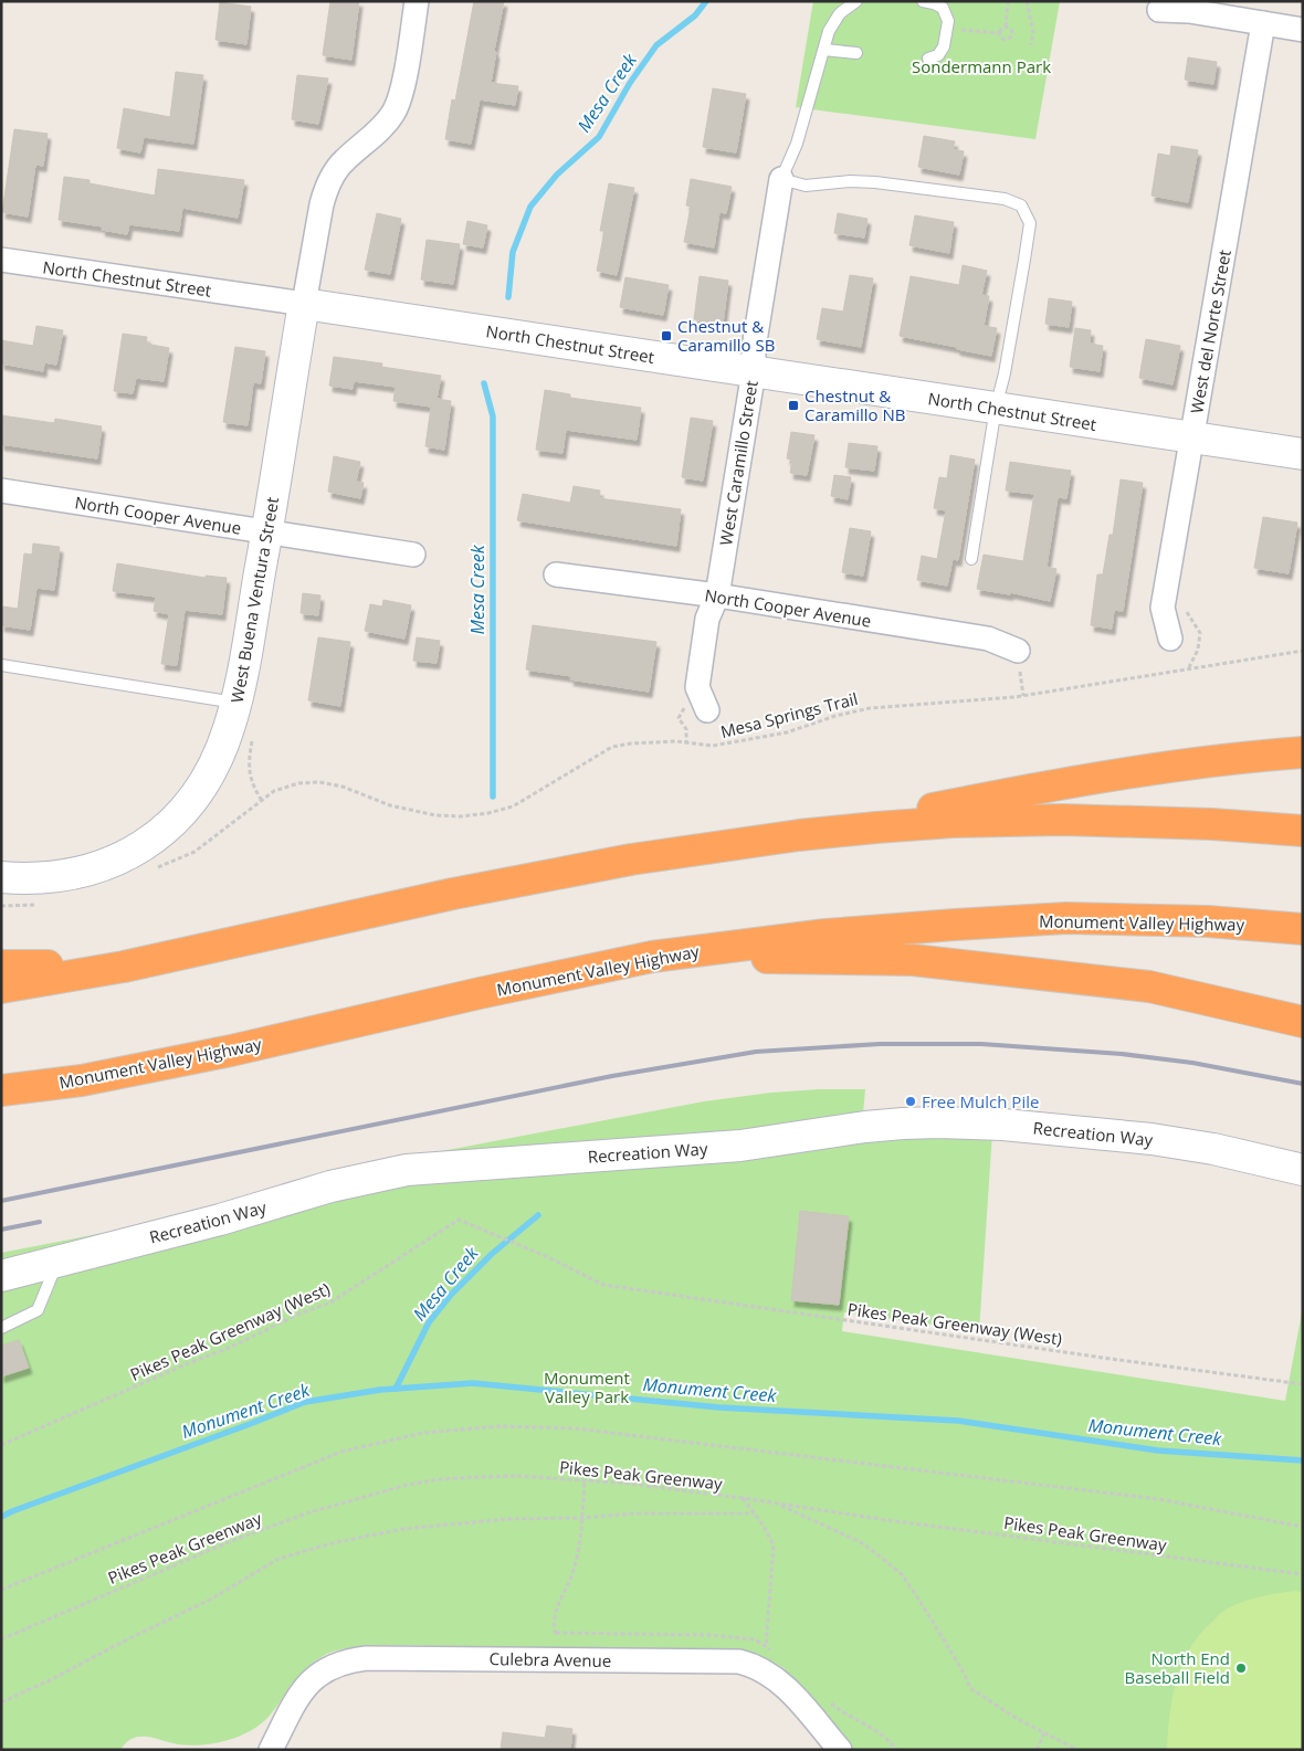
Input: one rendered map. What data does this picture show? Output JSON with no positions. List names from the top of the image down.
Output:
{
  "streets": {
    "highway": ["Monument Valley Highway"],
    "main road": ["North Chestnut Street", "West Buena Ventura Street", "Recreation Way"],
    "street": [
      "West del Norte Street",
      "West Caramillo Street",
      "North Cooper Avenue",
      "Culebra Avenue"
    ],
    "path": ["Mesa Springs Trail", "Pikes Peak Greenway (West)", "Pikes Peak Greenway"]
  },
  "crossings": [
    ["North Chestnut Street", "West del Norte Street"],
    ["North Chestnut Street", "West Caramillo Street"],
    ["North Chestnut Street", "West Buena Ventura Street"],
    ["West Caramillo Street", "North Cooper Avenue"],
    ["North Cooper Avenue", "West Buena Ventura Street"]
  ],
  "water": ["Mesa Creek", "Monument Creek"],
  "parks": ["Sondermann Park", "Monument Valley Park"],
  "places": {
    "transit": ["Chestnut & Caramillo SB", "Chestnut & Caramillo NB"],
    "other": ["Free Mulch Pile", "North End Baseball Field"]
  }
}
